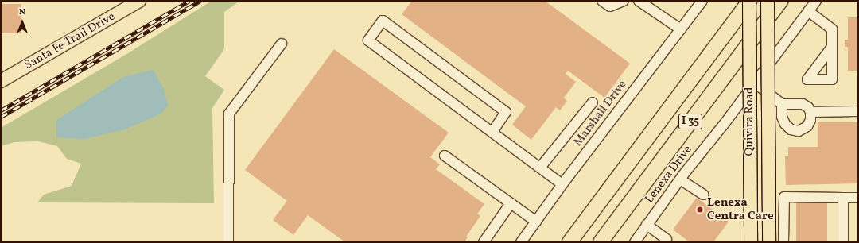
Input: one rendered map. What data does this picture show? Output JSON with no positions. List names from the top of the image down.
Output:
{
  "streets": {
    "highway": ["I 35"],
    "main road": ["Santa Fe Trail Drive", "Quivira Road"],
    "street": ["Marshall Drive", "Lenexa Drive"]
  },
  "crossings": [
    ["I 35", "Quivira Road"]
  ],
  "places": ["Lenexa Centra Care"],
  "north": "top"
}
